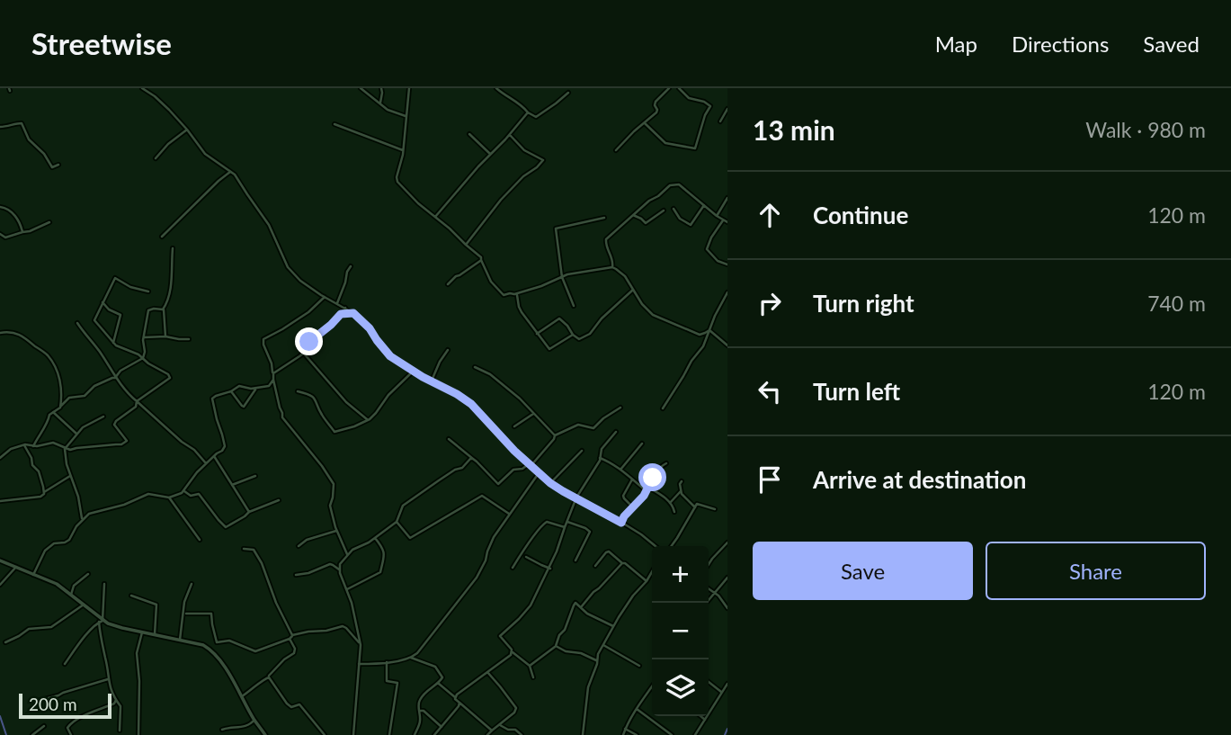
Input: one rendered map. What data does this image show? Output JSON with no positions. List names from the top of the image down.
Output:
{
  "scale_bar": "200 m",
  "page": {
    "header": "Streetwise",
    "nav": ["Map", "Directions", "Saved"],
    "heading": ["13 min", "Walk · 980 m"],
    "list": [
      ["Continue", "120 m"],
      ["Turn right", "740 m"],
      ["Turn left", "120 m"],
      "Arrive at destination"
    ],
    "buttons": ["Save", "Share"],
    "map_buttons": ["+", "−"],
    "scale": "200 m"
  }
}
